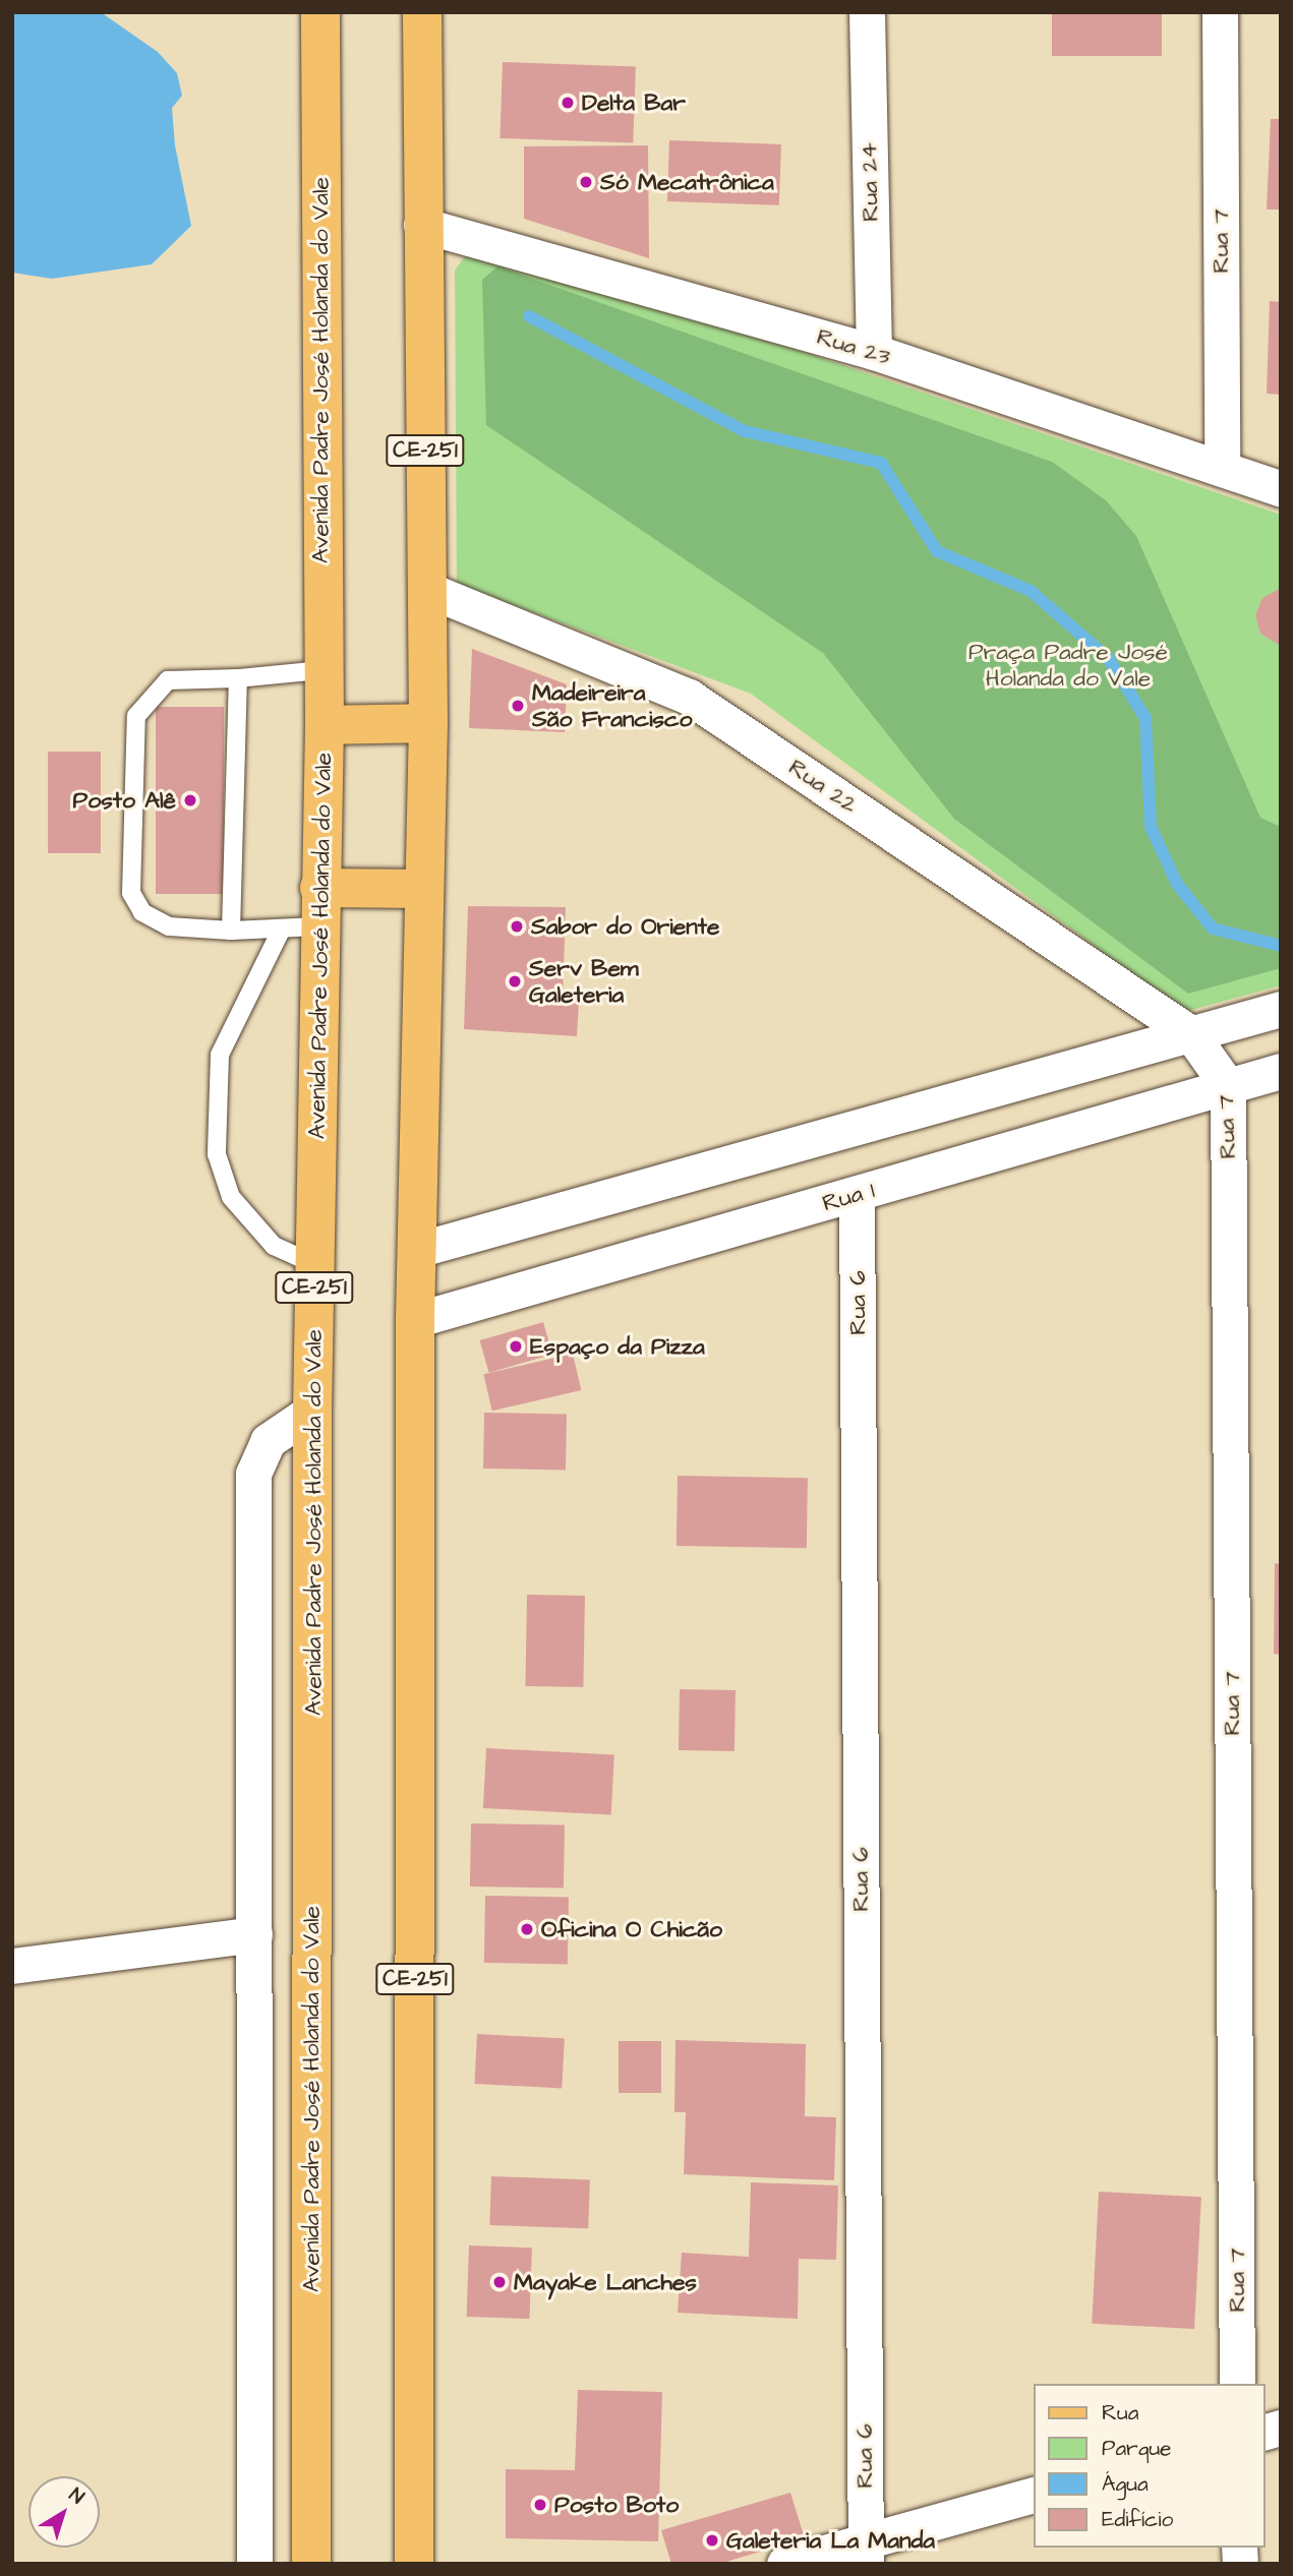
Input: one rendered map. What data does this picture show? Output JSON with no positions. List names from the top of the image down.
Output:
{
  "streets": {
    "main road": ["Avenida Padre José Holanda do Vale", "CE-251"],
    "street": [
      "Rua 24",
      "Rua 7",
      "Rua 23",
      "Rua 22",
      "Rua 1",
      "Rua 6"
    ]
  },
  "crossings": [
    ["Rua 24", "Rua 23"],
    ["Rua 7", "Rua 23"],
    ["Rua 7", "Rua 22"],
    ["Rua 7", "Rua 1"],
    ["Rua 23", "CE-251"],
    ["CE-251", "Rua 22"],
    ["CE-251", "Rua 1"],
    ["Rua 1", "Rua 6"]
  ],
  "parks": ["Praça Padre José Holanda do Vale"],
  "places": [
    "Delta Bar",
    "Só Mecatrônica",
    "Madeireira São Francisco",
    "Posto Alê",
    "Sabor do Oriente",
    "Serv Bem Galeteria",
    "Espaço da Pizza",
    "Oficina O Chicão",
    "Mayake Lanches",
    "Posto Boto",
    "Galeteria La Manda"
  ],
  "legend": [
    "Rua",
    "Parque",
    "Água",
    "Edifício"
  ],
  "north": "top right"
}
